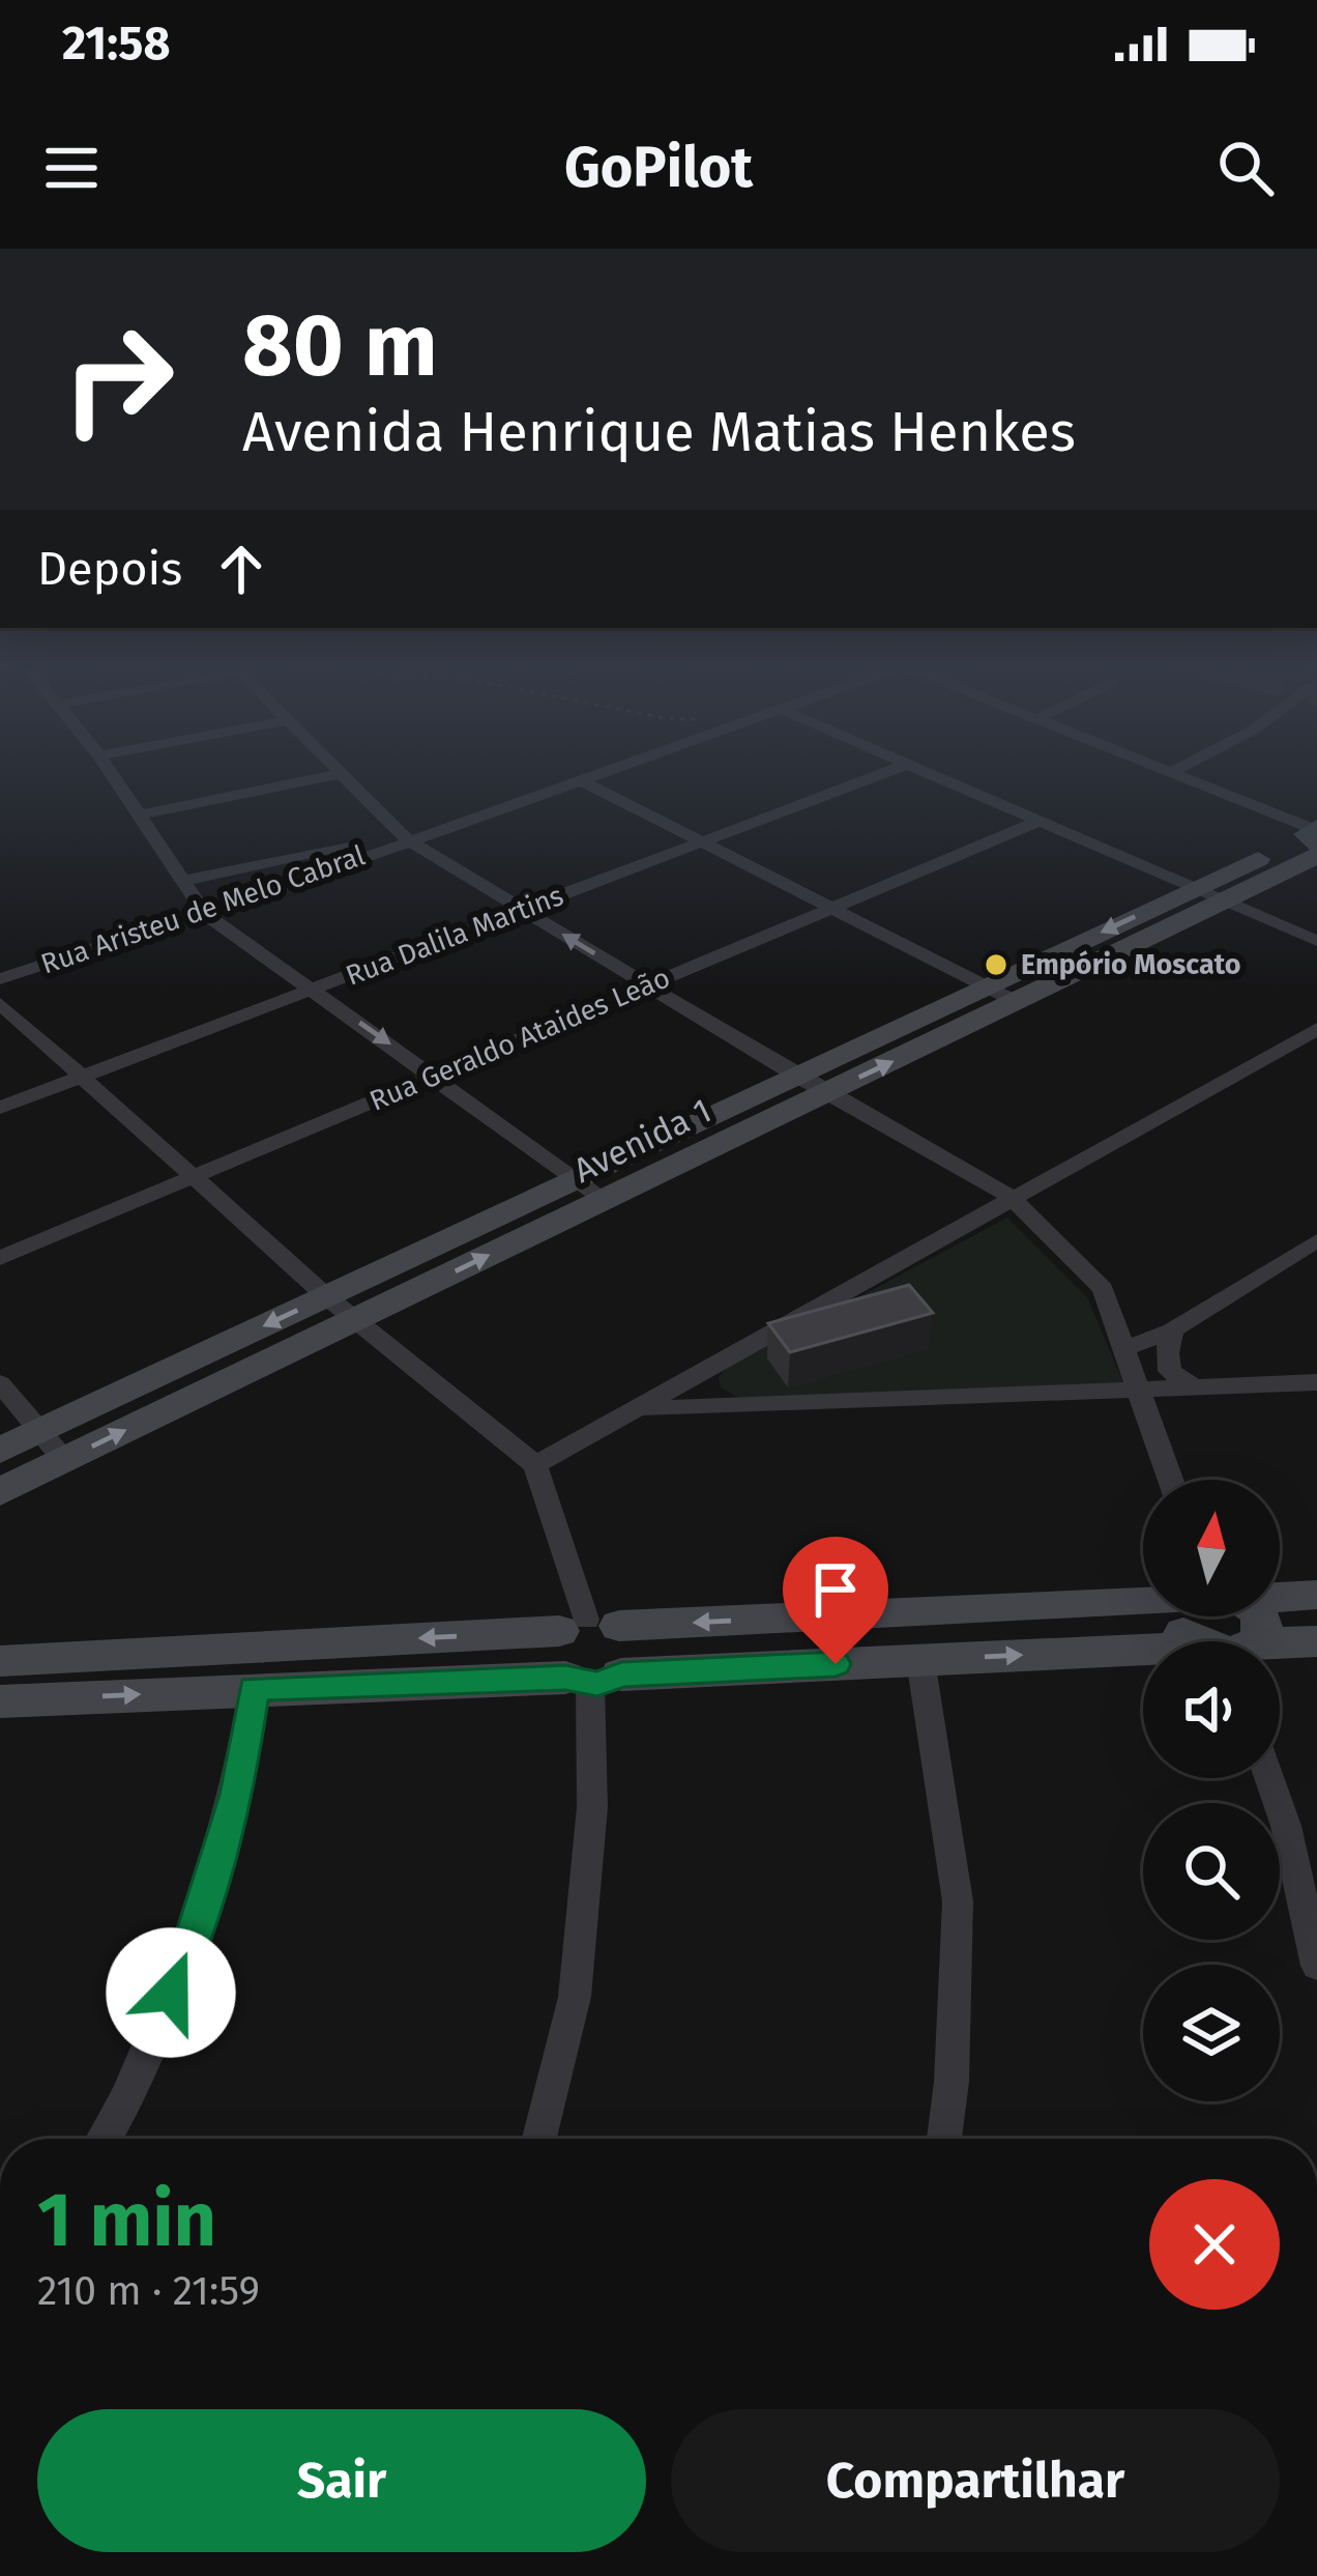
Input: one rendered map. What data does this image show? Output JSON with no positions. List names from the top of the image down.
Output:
{
  "streets": {
    "street": [
      "Rua Aristeu de Melo Cabral",
      "Rua Dalila Martins",
      "Rua Geraldo Ataides Leão",
      "Avenida 1"
    ]
  },
  "places": ["Empório Moscato"],
  "north": "top",
  "page": {
    "status": "21:58",
    "header": "GoPilot",
    "turn": ["80 m", "Avenida Henrique Matias Henkes"],
    "then": "Depois",
    "heading": ["1 min", "210 m · 21:59"],
    "buttons": ["Sair", "Compartilhar"]
  }
}
